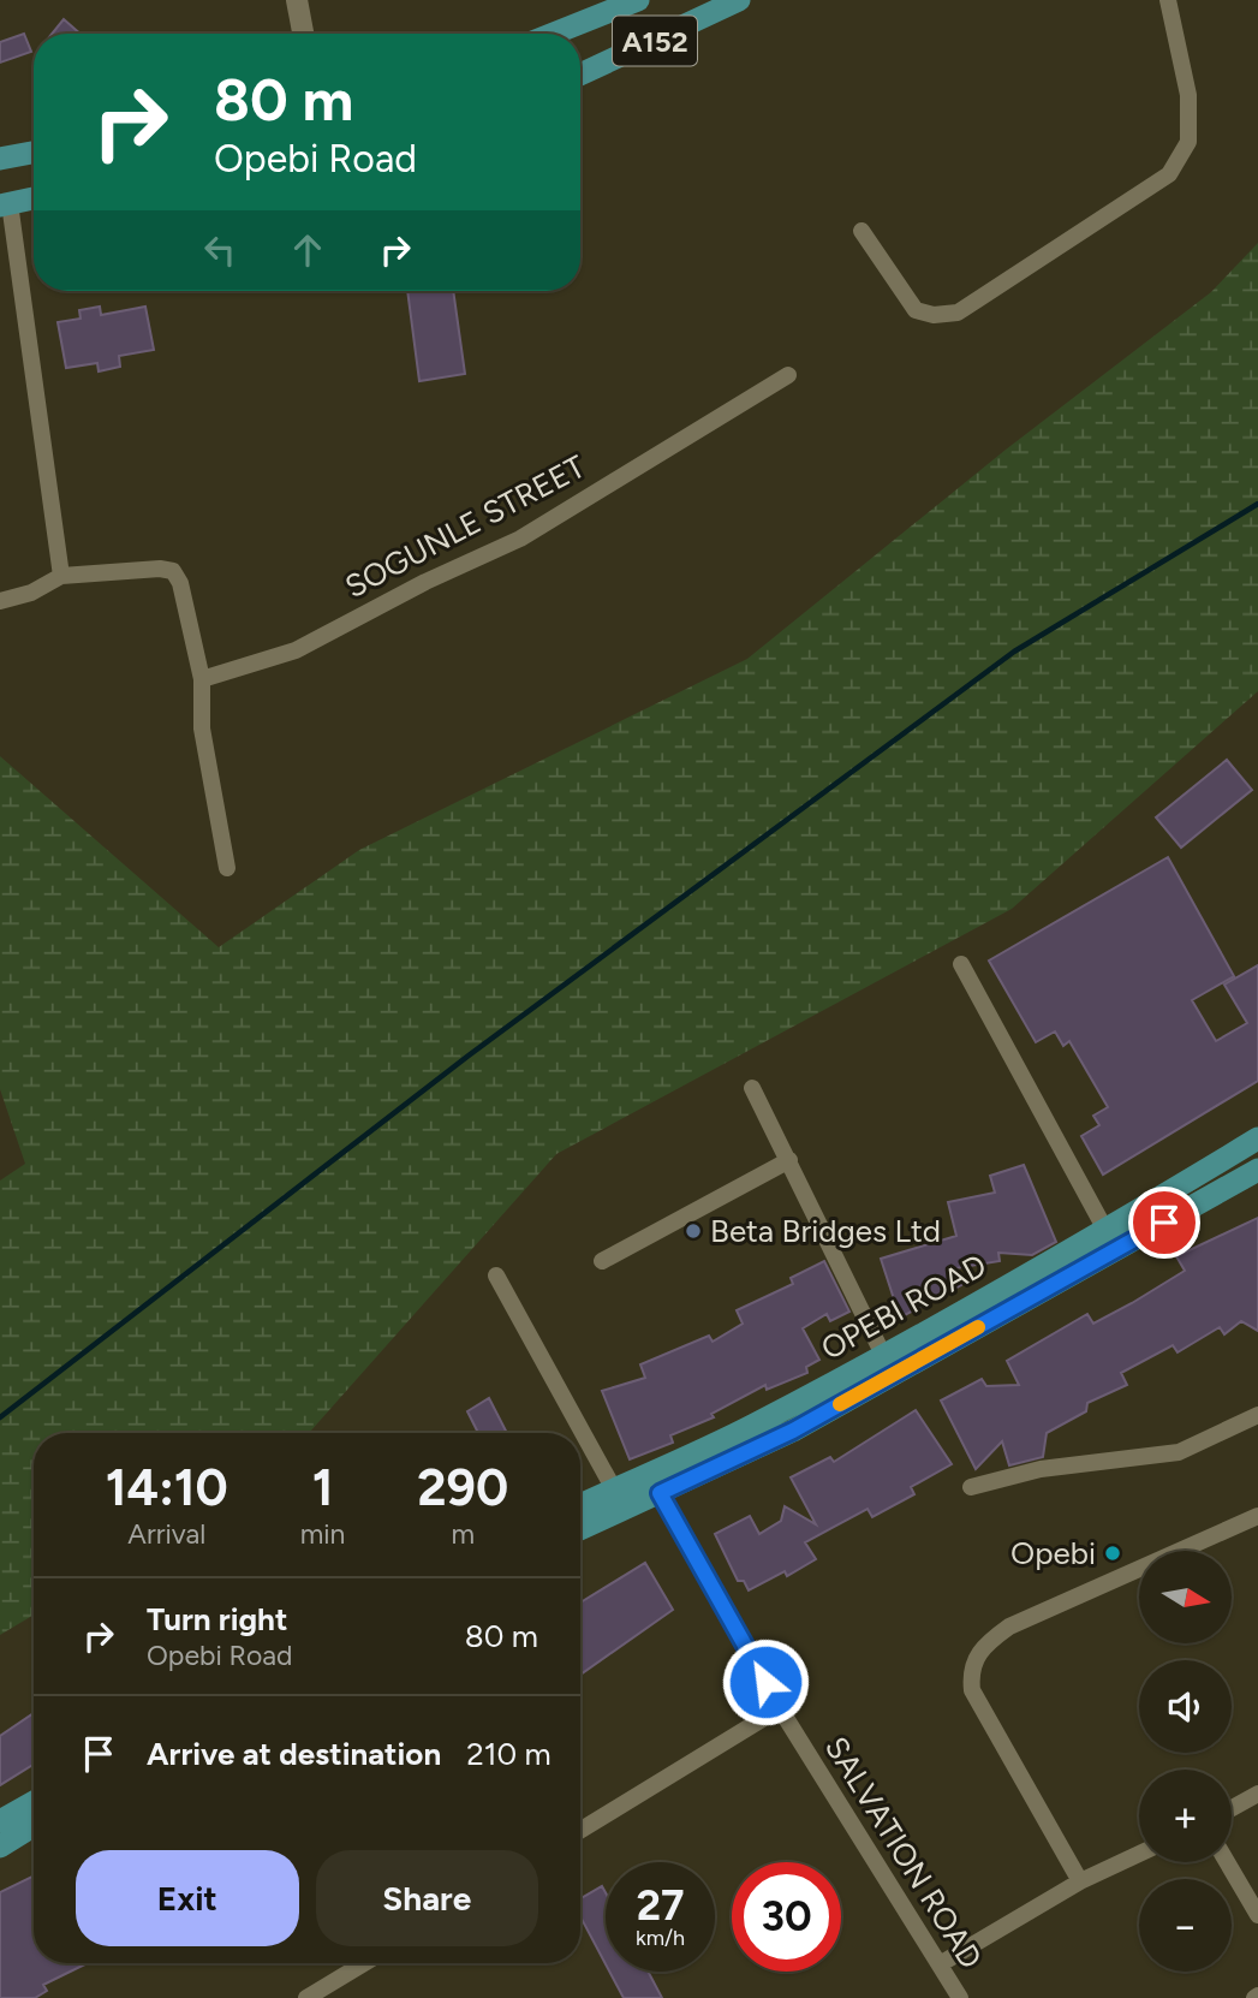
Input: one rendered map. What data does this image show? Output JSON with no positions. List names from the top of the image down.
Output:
{
  "streets": {
    "main road": ["A152", "OPEBI ROAD"],
    "street": ["SOGUNLE STREET", "SALVATION ROAD"]
  },
  "crossings": [
    ["OPEBI ROAD", "SALVATION ROAD"]
  ],
  "places": ["Beta Bridges Ltd", "Opebi"],
  "north": "right",
  "page": {
    "turn": ["80 m", "Opebi Road"],
    "eta": [
      "14:10",
      "Arrival",
      "1",
      "min",
      "290",
      "m"
    ],
    "map_buttons": ["+", "−"],
    "list": [
      {
        "name": "Turn right",
        "note": "Opebi Road",
        "value": "80 m"
      },
      {
        "name": "Arrive at destination",
        "value": "210 m"
      }
    ],
    "buttons": ["Exit", "Share"],
    "speed": "27 km/h",
    "limit": "30"
  }
}
